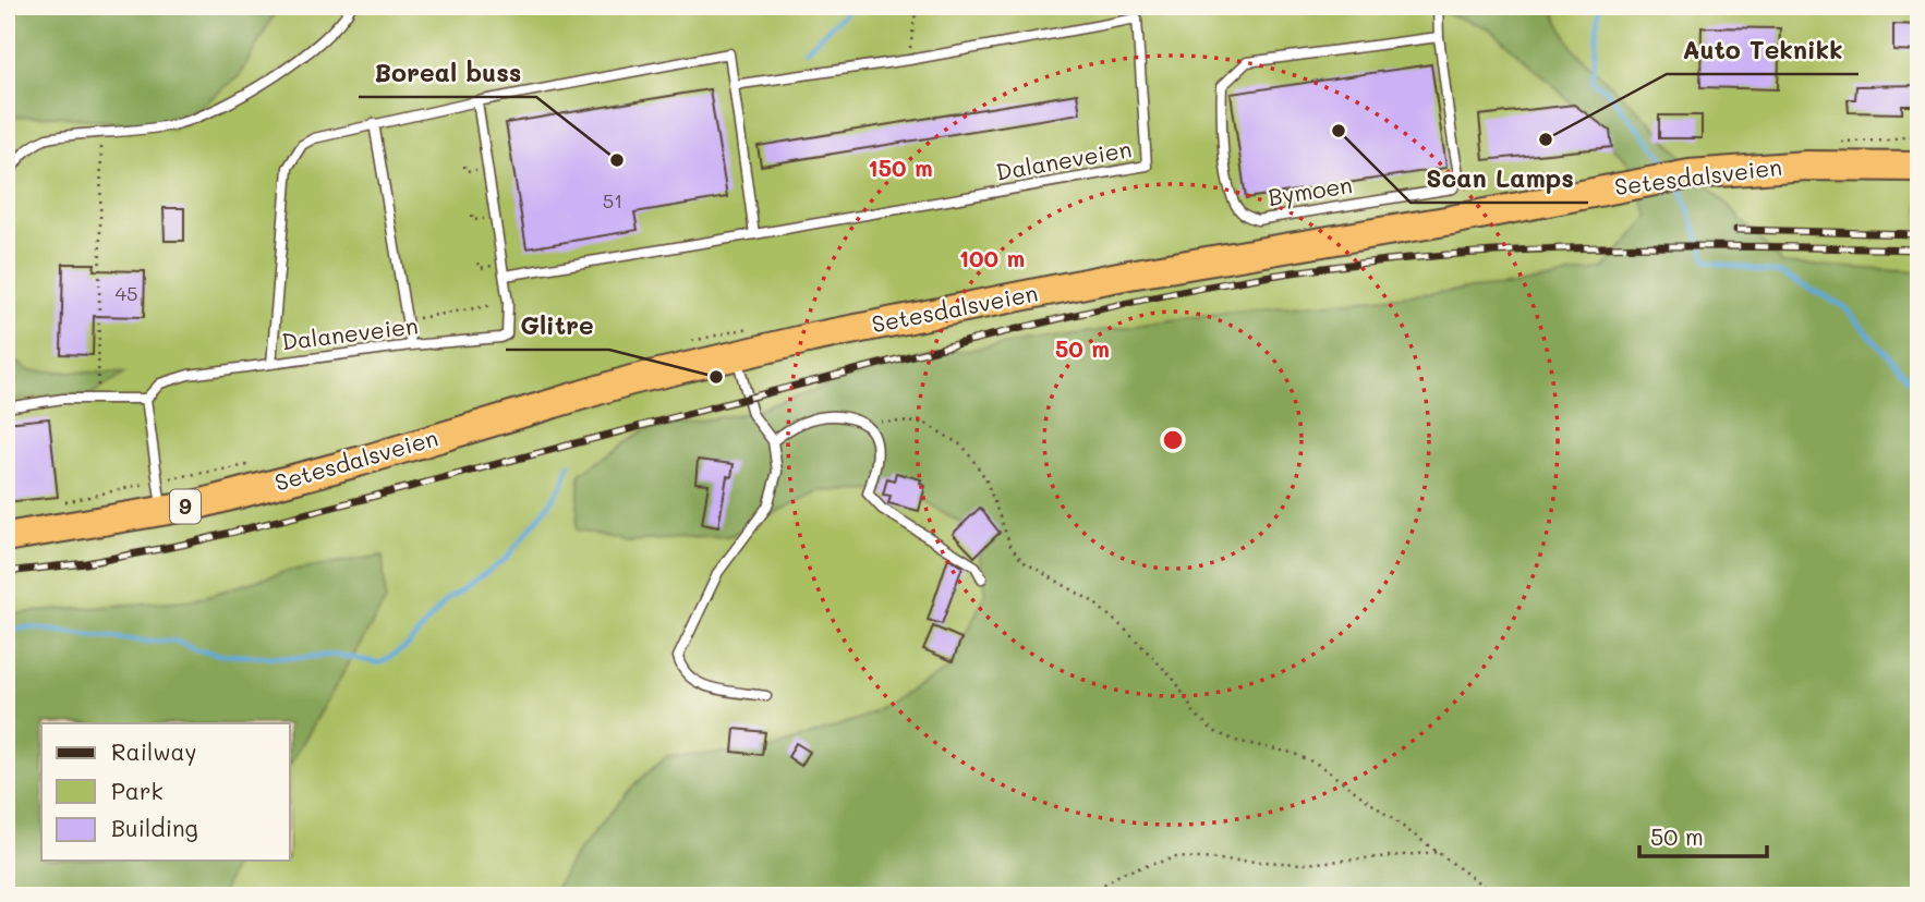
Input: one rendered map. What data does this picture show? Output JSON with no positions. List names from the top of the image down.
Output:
{
  "streets": {
    "highway": ["Setesdalsveien", "9"],
    "lane": ["Dalaneveien", "Bymoen"]
  },
  "places": [
    "Scan Lamps",
    "Auto Teknikk",
    "Boreal buss",
    "Glitre"
  ],
  "house_numbers": ["51", "45"],
  "legend": ["Railway", "Park", "Building"],
  "scale_bar": "50 m",
  "rings": ["150 m", "100 m", "50 m"]
}
